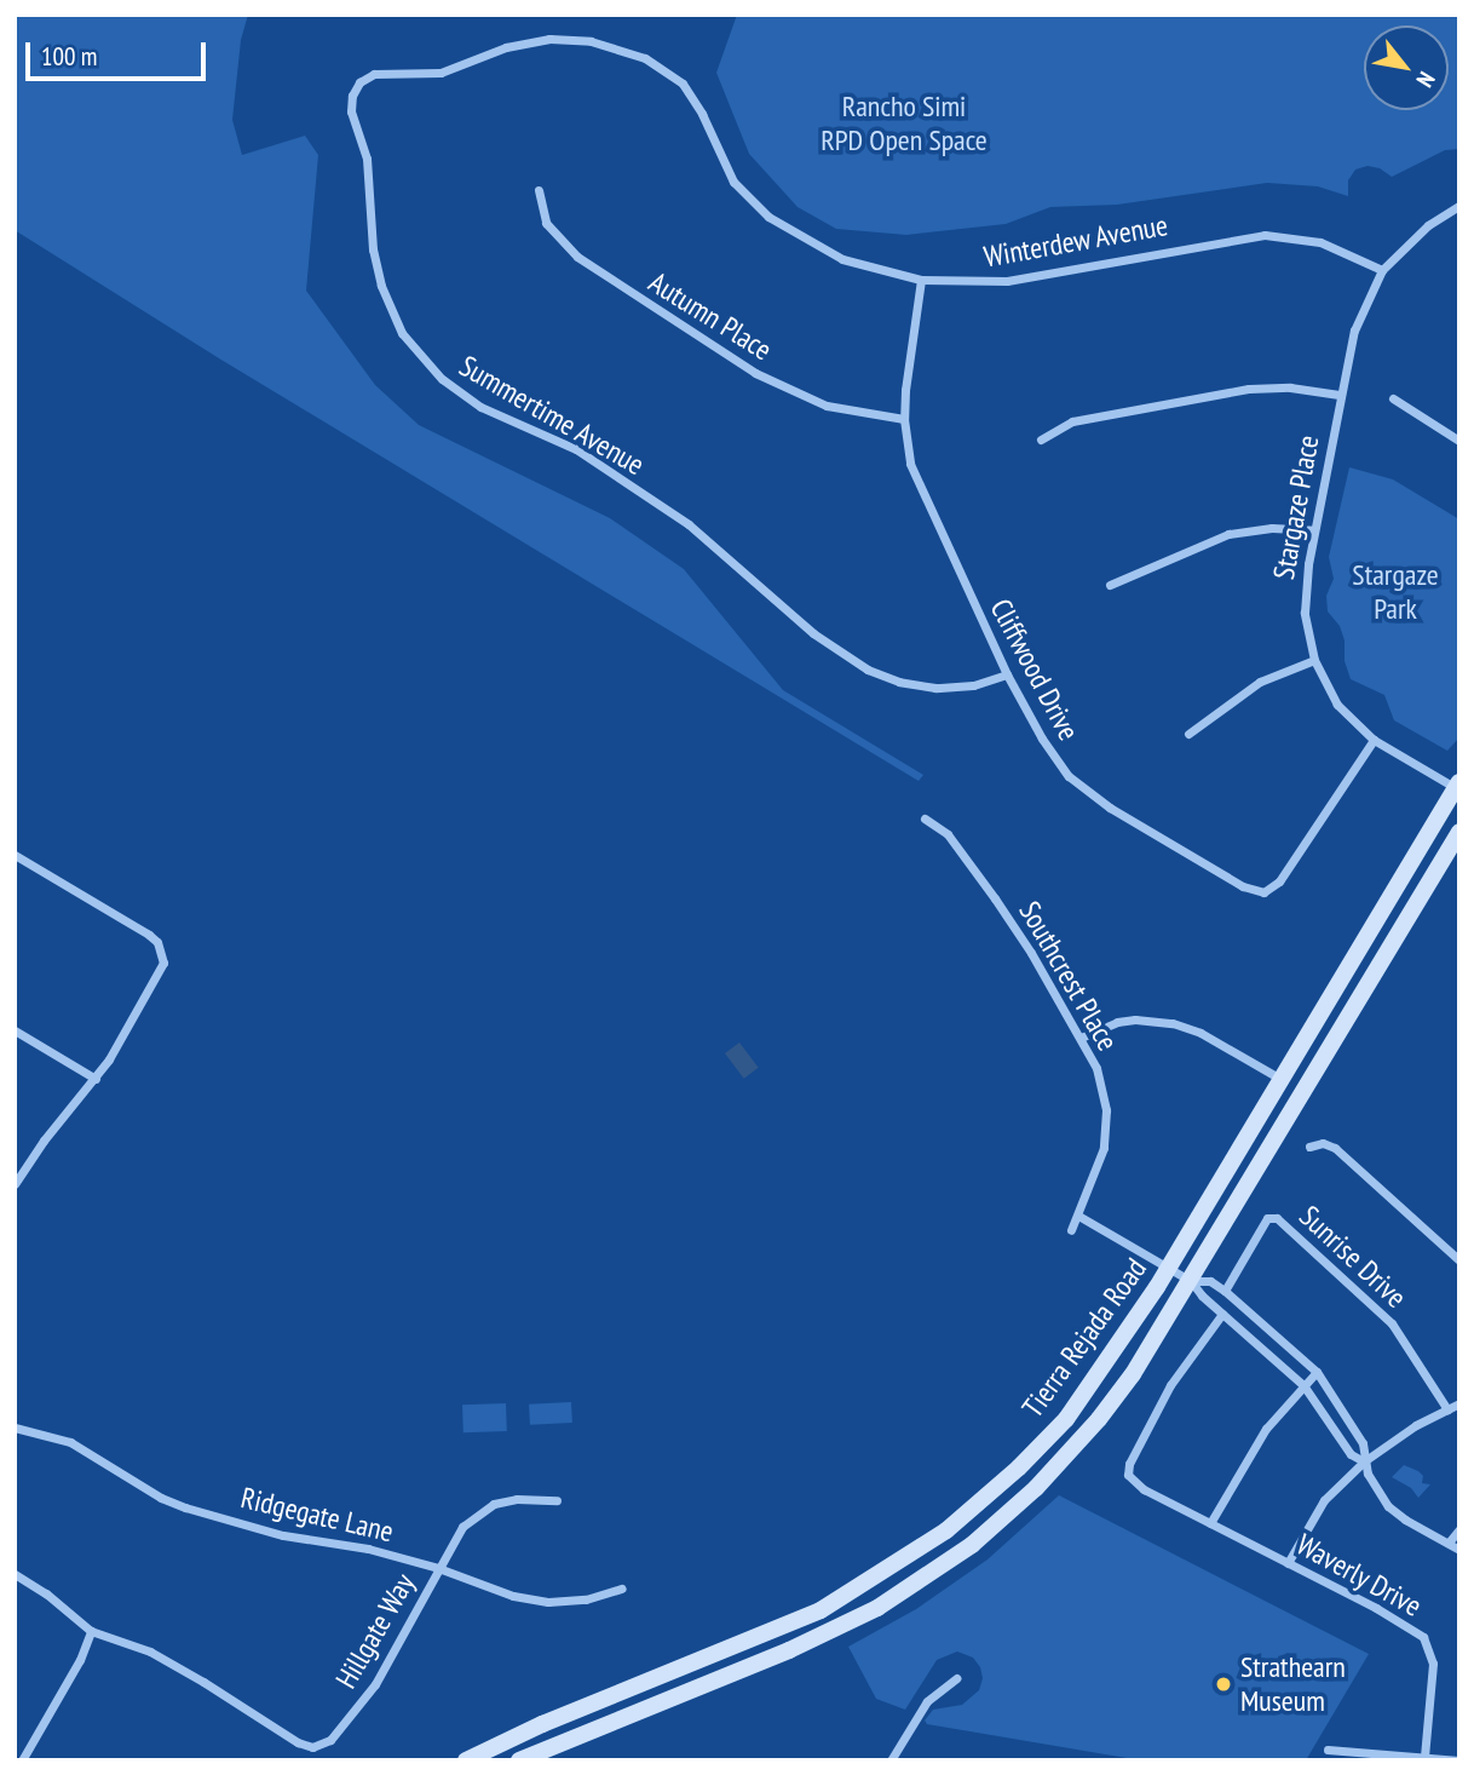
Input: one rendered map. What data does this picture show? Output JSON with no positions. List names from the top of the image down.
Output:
{
  "streets": {
    "main road": ["Tierra Rejada Road"],
    "street": [
      "Winterdew Avenue",
      "Autumn Place",
      "Summertime Avenue",
      "Stargaze Place",
      "Cliffwood Drive",
      "Southcrest Place",
      "Sunrise Drive",
      "Ridgegate Lane",
      "Waverly Drive",
      "Hillgate Way"
    ]
  },
  "crossings": [
    ["Winterdew Avenue", "Summertime Avenue"],
    ["Winterdew Avenue", "Stargaze Place"],
    ["Winterdew Avenue", "Cliffwood Drive"],
    ["Autumn Place", "Cliffwood Drive"],
    ["Summertime Avenue", "Cliffwood Drive"],
    ["Stargaze Place", "Cliffwood Drive"],
    ["Stargaze Place", "Tierra Rejada Road"],
    ["Ridgegate Lane", "Hillgate Way"]
  ],
  "parks": ["Rancho Simi RPD Open Space", "Stargaze Park"],
  "places": ["Strathearn Museum"],
  "scale_bar": "100 m",
  "north": "bottom right"
}
